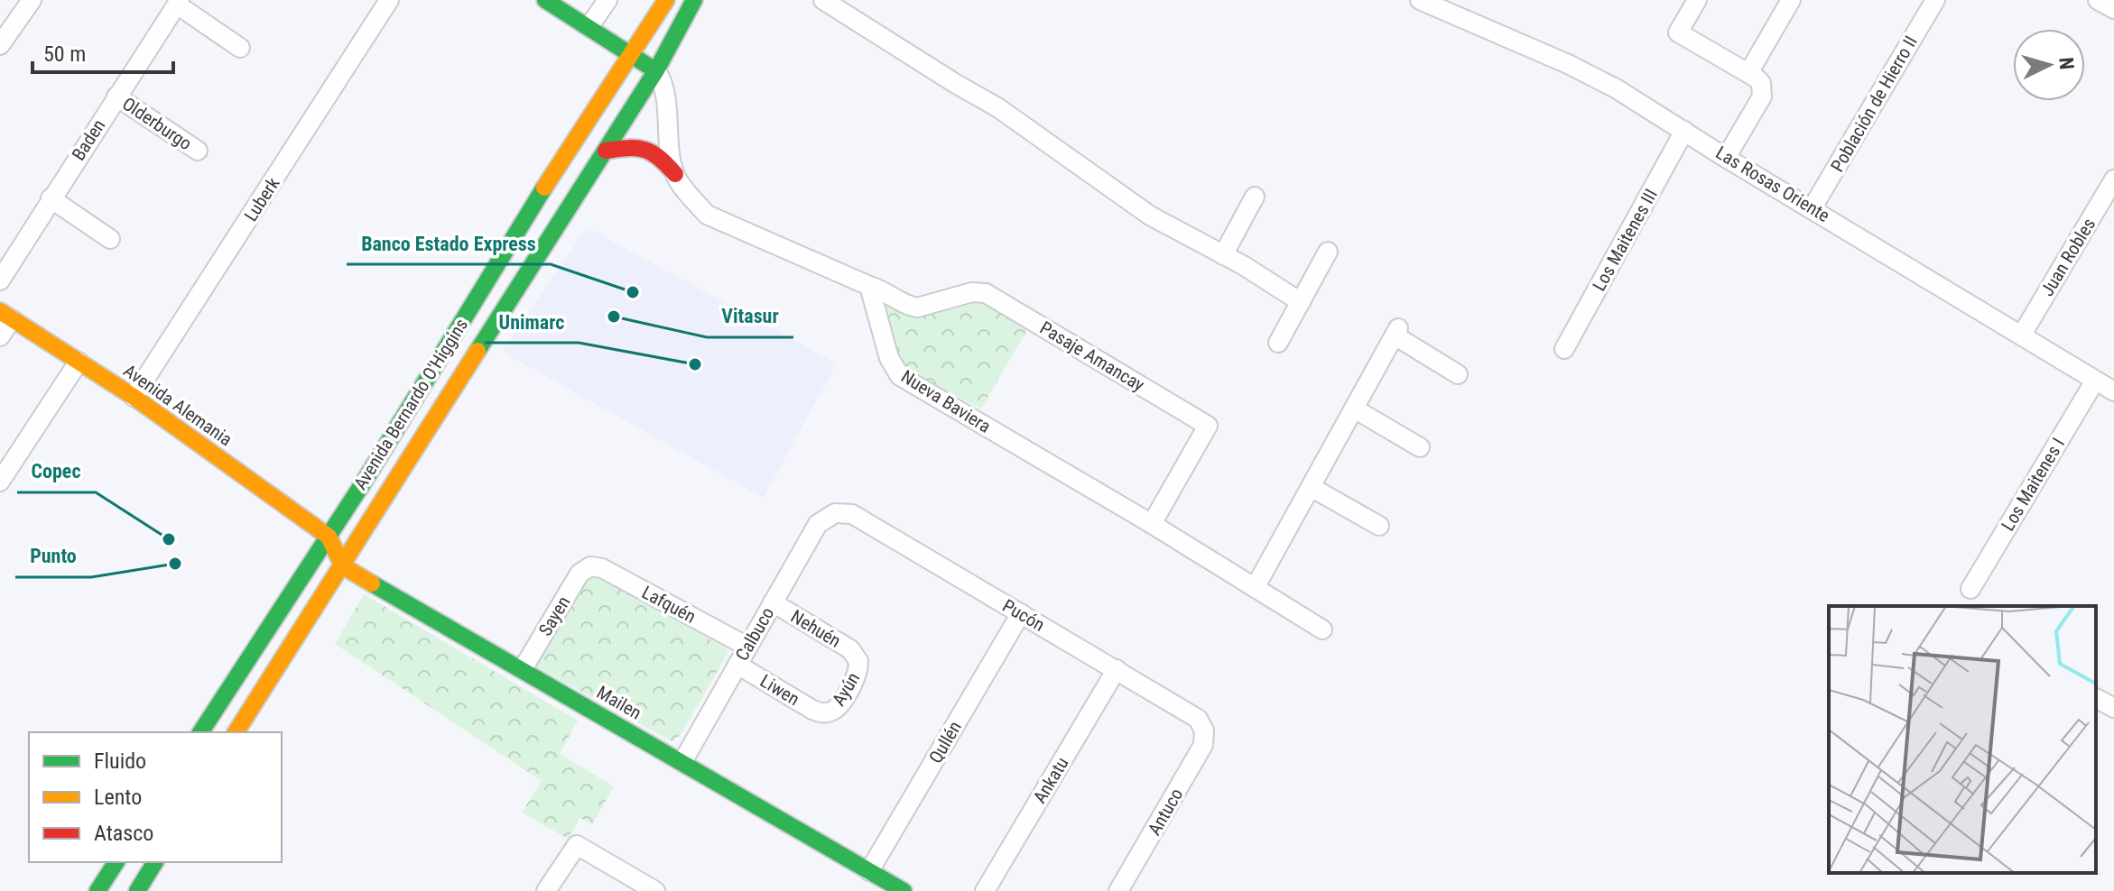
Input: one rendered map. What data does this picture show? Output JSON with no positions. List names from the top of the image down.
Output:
{
  "streets": {
    "main road": ["Avenida Bernardo O'Higgins", "Avenida Alemania", "Mailen"],
    "street": [
      "Población de Hierro II",
      "Olderburgo",
      "Baden",
      "Las Rosas Oriente",
      "Luberk",
      "Los Maitenes III",
      "Juan Robles",
      "Pasaje Amancay",
      "Nueva Baviera",
      "Los Maitenes I",
      "Lafquén",
      "Pucón",
      "Sayen",
      "Nehuén",
      "Calbuco",
      "Ayún",
      "Liwen",
      "Qullén",
      "Ankatu",
      "Antuco"
    ]
  },
  "crossings": [
    ["Población de Hierro II", "Las Rosas Oriente"],
    ["Olderburgo", "Baden"],
    ["Las Rosas Oriente", "Los Maitenes III"],
    ["Las Rosas Oriente", "Juan Robles"],
    ["Las Rosas Oriente", "Los Maitenes I"],
    ["Luberk", "Avenida Alemania"],
    ["Pasaje Amancay", "Nueva Baviera"],
    ["Avenida Bernardo O'Higgins", "Avenida Alemania"],
    ["Avenida Bernardo O'Higgins", "Mailen"],
    ["Lafquén", "Sayen"],
    ["Lafquén", "Calbuco"],
    ["Pucón", "Calbuco"],
    ["Pucón", "Qullén"],
    ["Pucón", "Ankatu"],
    ["Pucón", "Antuco"],
    ["Sayen", "Mailen"],
    ["Nehuén", "Calbuco"],
    ["Nehuén", "Ayún"],
    ["Calbuco", "Liwen"],
    ["Calbuco", "Mailen"],
    ["Ayún", "Liwen"],
    ["Mailen", "Qullén"]
  ],
  "places": [
    "Banco Estado Express",
    "Vitasur",
    "Unimarc",
    "Copec",
    "Punto"
  ],
  "legend": ["Fluido", "Lento", "Atasco"],
  "scale_bar": "50 m",
  "north": "right"
}
